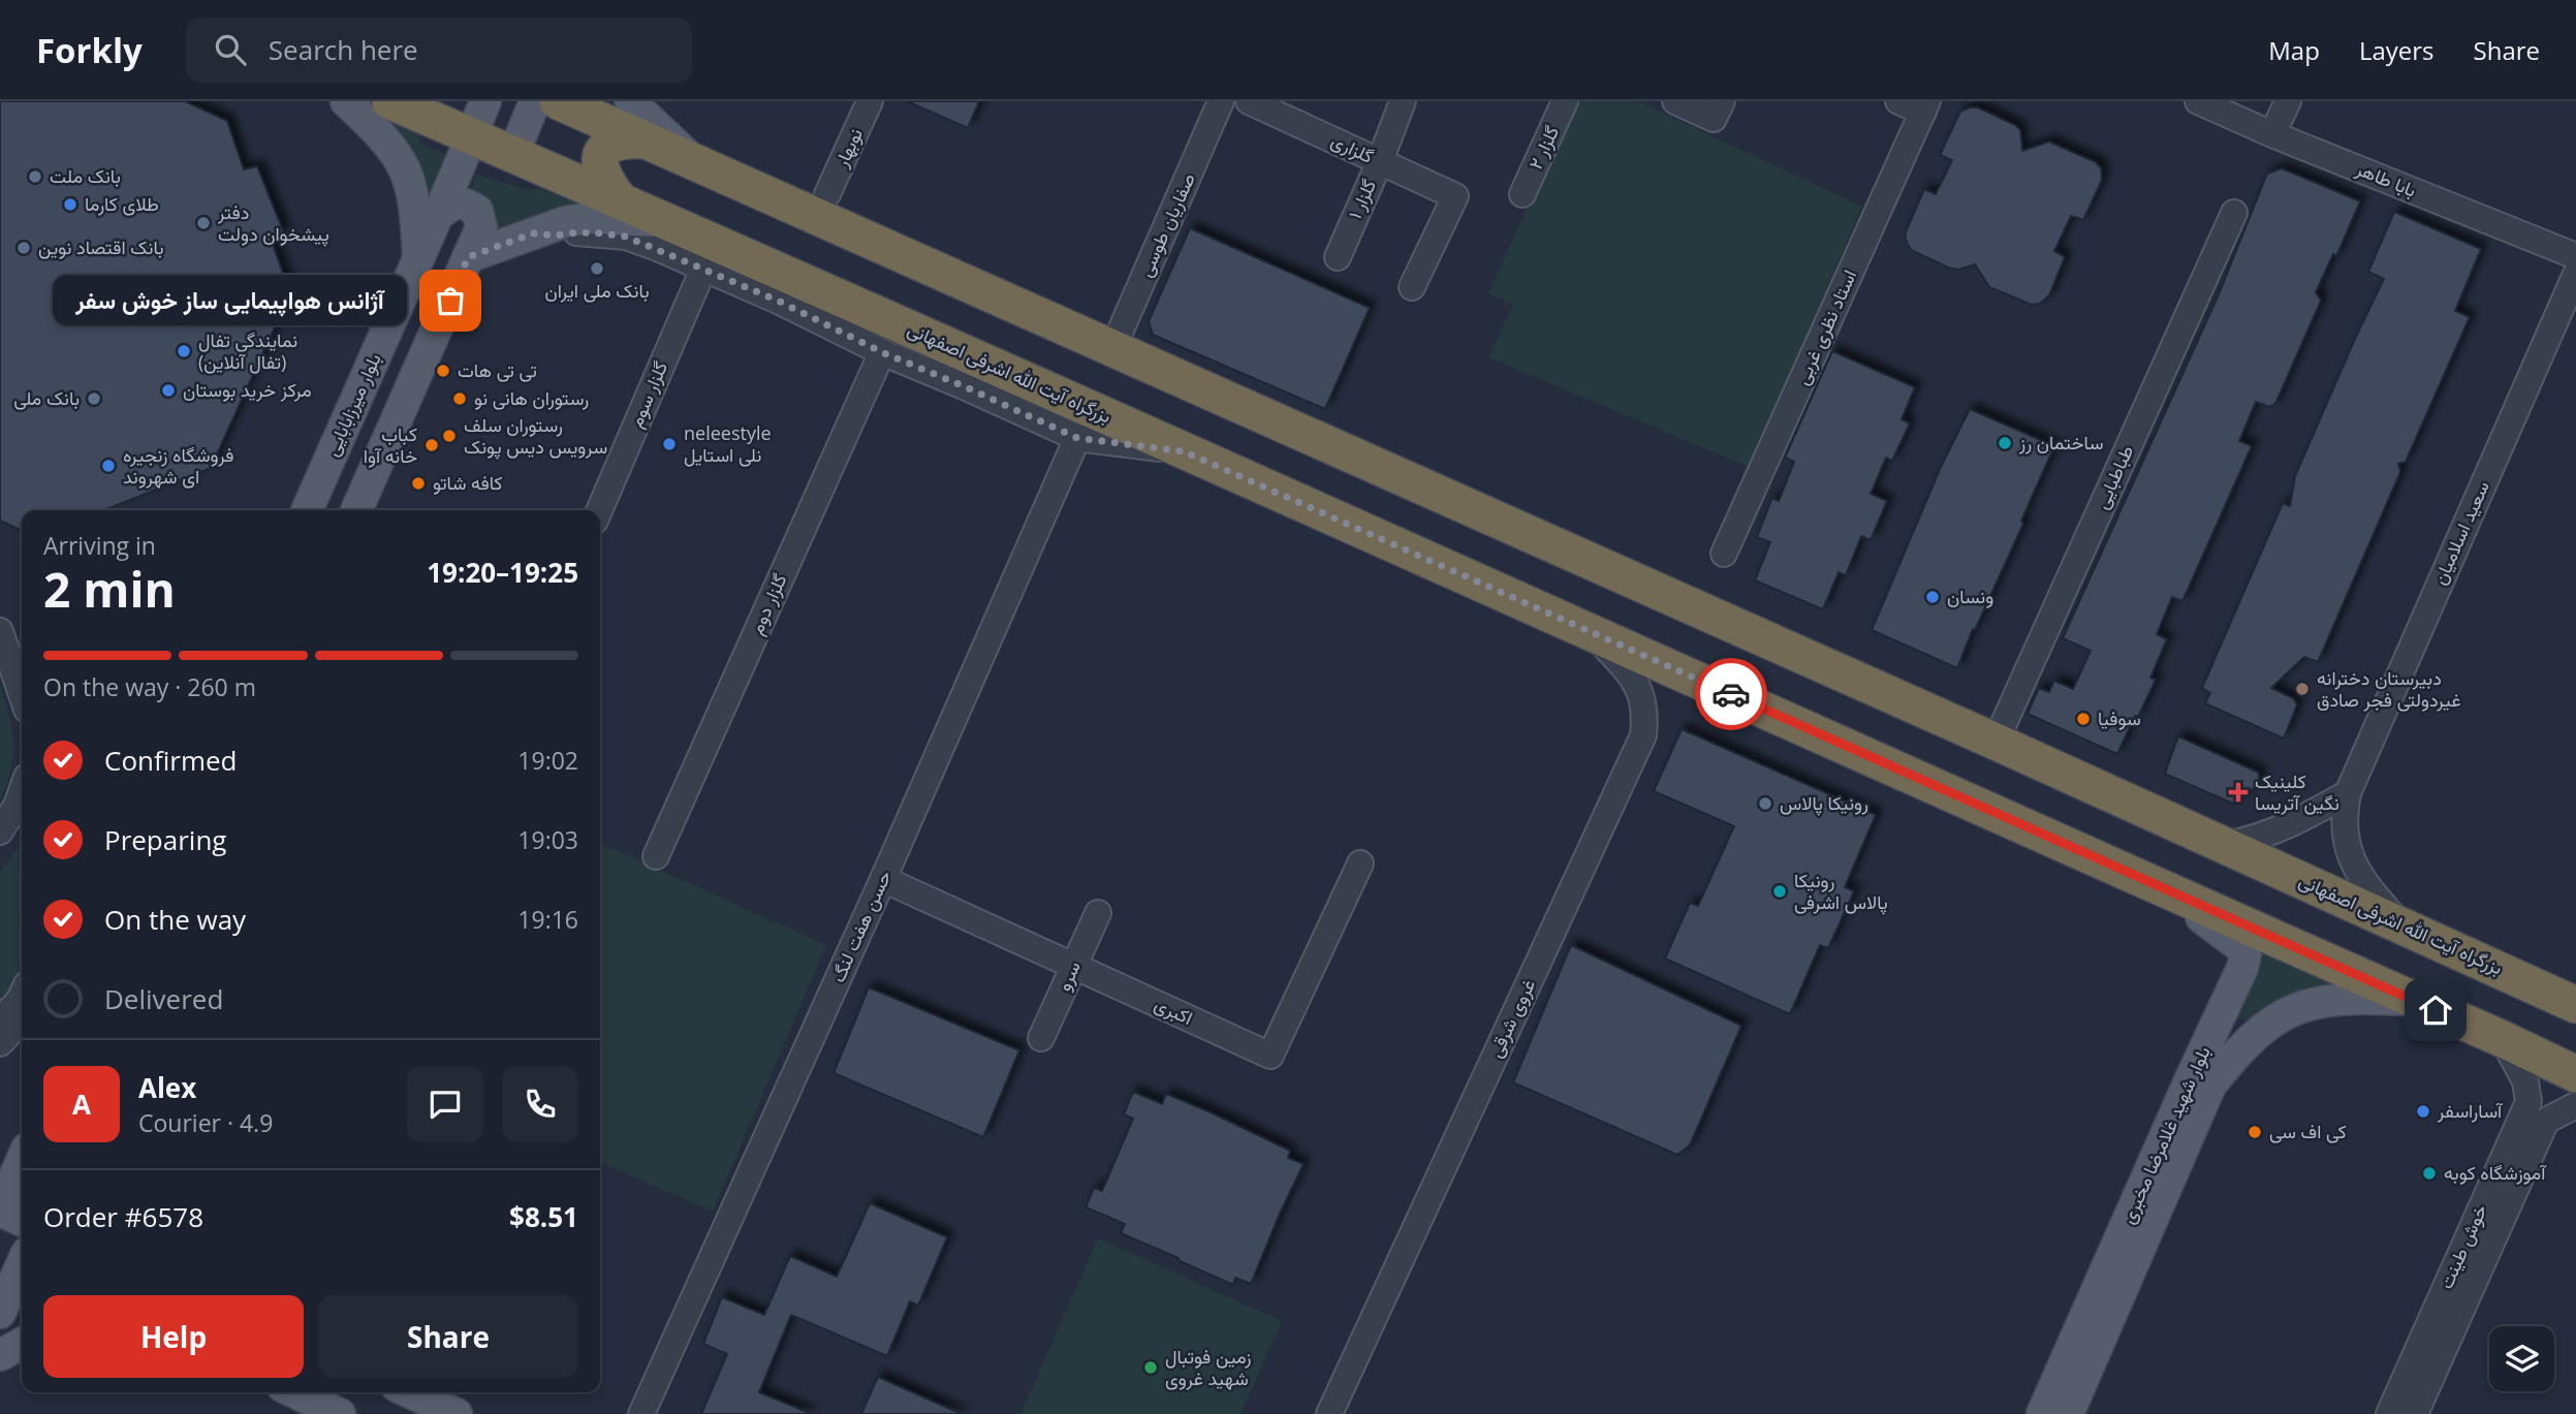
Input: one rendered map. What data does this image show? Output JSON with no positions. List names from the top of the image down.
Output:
{
  "streets": {
    "highway": ["بزرگراه آیت الله اشرفی اصفهانی"],
    "main road": ["بلوار میرزابابایی", "بلوار شهید غلامرضا مخبری"],
    "street": [
      "نوبهار",
      "گلزار ۲",
      "گلزاری",
      "بابا طاهر",
      "گلزار ۱",
      "صفاریان طوسی",
      "استاد نظری غربی",
      "گلزار سوم",
      "طباطبایی",
      "سعید اسلامیان",
      "گلزار دوم",
      "حسن هفت لنگ",
      "سرو",
      "اکبری",
      "غروی شرقی",
      "خوش طینت"
    ]
  },
  "crossings": [
    ["گلزاری", "گلزار ۱"],
    ["صفاریان طوسی", "بزرگراه آیت الله اشرفی اصفهانی"],
    ["بزرگراه آیت الله اشرفی اصفهانی", "بلوار میرزابابایی"],
    ["بزرگراه آیت الله اشرفی اصفهانی", "طباطبایی"],
    ["بزرگراه آیت الله اشرفی اصفهانی", "سعید اسلامیان"],
    ["بزرگراه آیت الله اشرفی اصفهانی", "غروی شرقی"],
    ["بزرگراه آیت الله اشرفی اصفهانی", "بلوار شهید غلامرضا مخبری"],
    ["حسن هفت لنگ", "اکبری"],
    ["سرو", "اکبری"]
  ],
  "places": {
    "other": [
      "بانک ملت",
      "طلای کارما",
      "دفتر پیشخوان دولت",
      "بانک اقتصاد نوین",
      "بانک ملی ایران",
      "آژانس هواپیمایی ساز خوش سفر",
      "نمایندگی تفال (تفال آنلاین)",
      "تی تی هات",
      "مرکز خرید بوستان",
      "بانک ملی",
      "رستوران هانی نو",
      "رستوران سلف سرویس دیس پونک",
      "ساختمان رز",
      "neleestyle نلی استایل",
      "کباب خانه آوا",
      "فروشگاه زنجیره ای شهروند",
      "کافه شاتو",
      "ونسان",
      "دبیرستان دخترانه غیردولتی فجر صادق",
      "سوفیا",
      "رونیکا پالاس",
      "رونیکا پالاس اشرفی",
      "آساراسفر",
      "کی اف سی",
      "آموزشگاه کوبه",
      "زمین فوتبال شهید غروی"
    ],
    "health": ["کلینیک نگین آتریسا"]
  },
  "page": {
    "header": "Forkly",
    "search": "Search here",
    "nav": ["Map", "Layers", "Share"],
    "bubble": "آژانس هواپیمایی ساز خوش سفر",
    "heading": ["2 min", "Arriving in", "19:20–19:25"],
    "panel": [
      "Alex",
      "Courier · 4.9",
      "Order #6578",
      "$8.51"
    ],
    "bar": "On the way · 260 m",
    "list": [
      ["Confirmed", "19:02"],
      ["Preparing", "19:03"],
      ["On the way", "19:16"],
      "Delivered"
    ],
    "round": "A",
    "buttons": ["Help", "Share"]
  }
}
